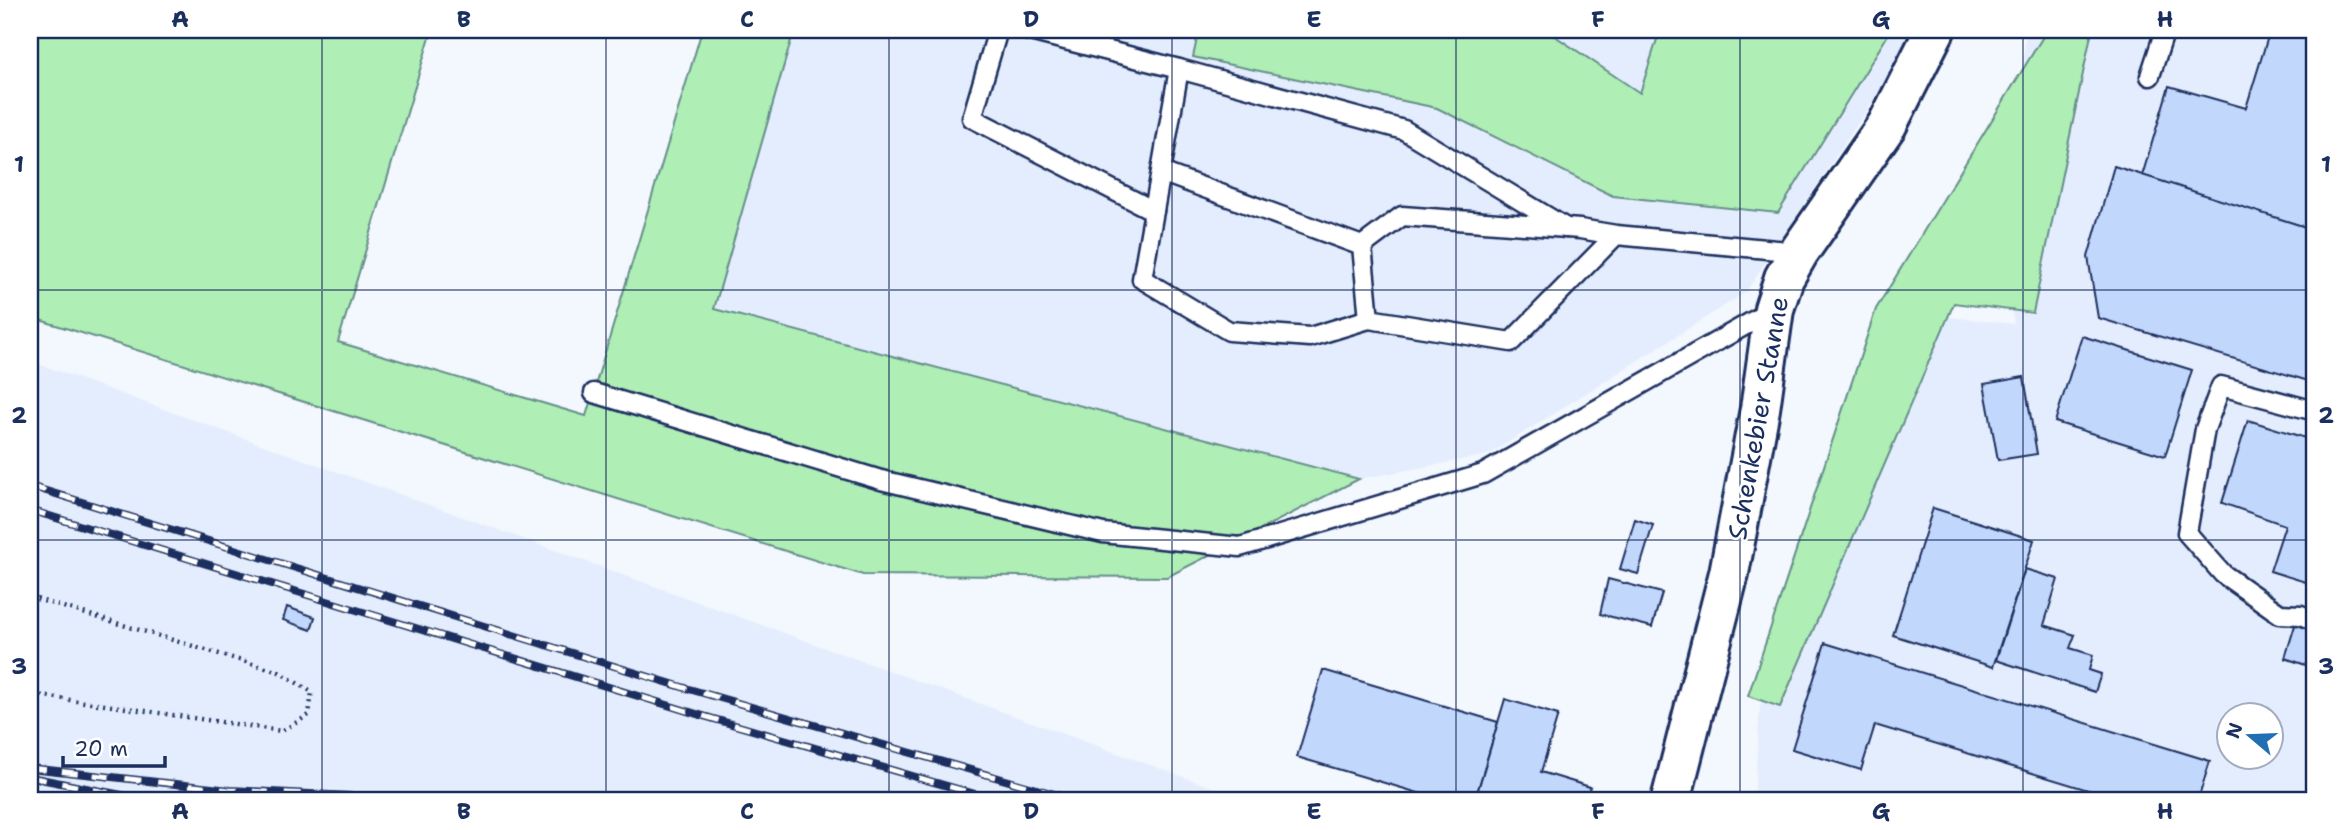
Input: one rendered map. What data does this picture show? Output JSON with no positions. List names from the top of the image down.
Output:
{
  "streets": {
    "street": ["Schenkebier Stanne"]
  },
  "scale_bar": "20 m",
  "north": "left",
  "grid": {
    "columns": [
      "A",
      "B",
      "C",
      "D",
      "E",
      "F",
      "G",
      "H"
    ],
    "rows": ["1", "2", "3"]
  }
}
